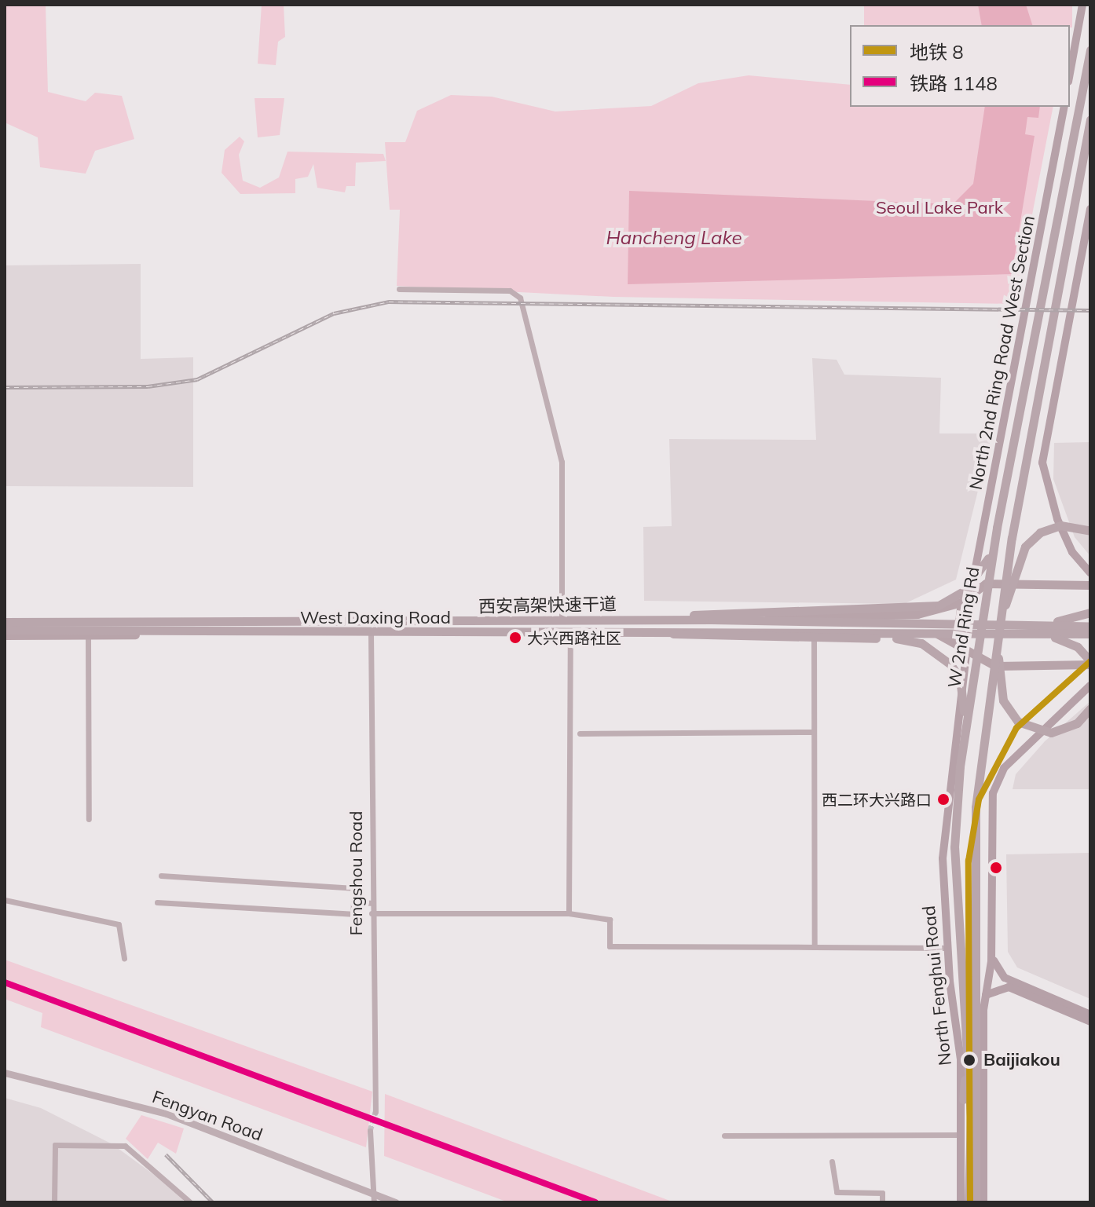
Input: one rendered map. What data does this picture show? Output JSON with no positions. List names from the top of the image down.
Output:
{
  "streets": {
    "highway": ["西安高架快速干道", "W 2nd Ring Rd"],
    "main road": ["North 2nd Ring Road West Section", "West Daxing Road", "North Fenghui Road"],
    "street": ["Fengshou Road", "Fengyan Road"]
  },
  "crossings": [
    ["North 2nd Ring Road West Section", "West Daxing Road"],
    ["西安高架快速干道", "West Daxing Road"],
    ["West Daxing Road", "Fengshou Road"],
    ["West Daxing Road", "North Fenghui Road"]
  ],
  "water": ["Hancheng Lake"],
  "parks": ["Seoul Lake Park"],
  "places": ["大兴西路社区", "西二环大兴路口", "Baijiakou"],
  "lines": ["metro line 8", "rail line 1148"],
  "legend": ["地铁 8", "铁路 1148"]
}
